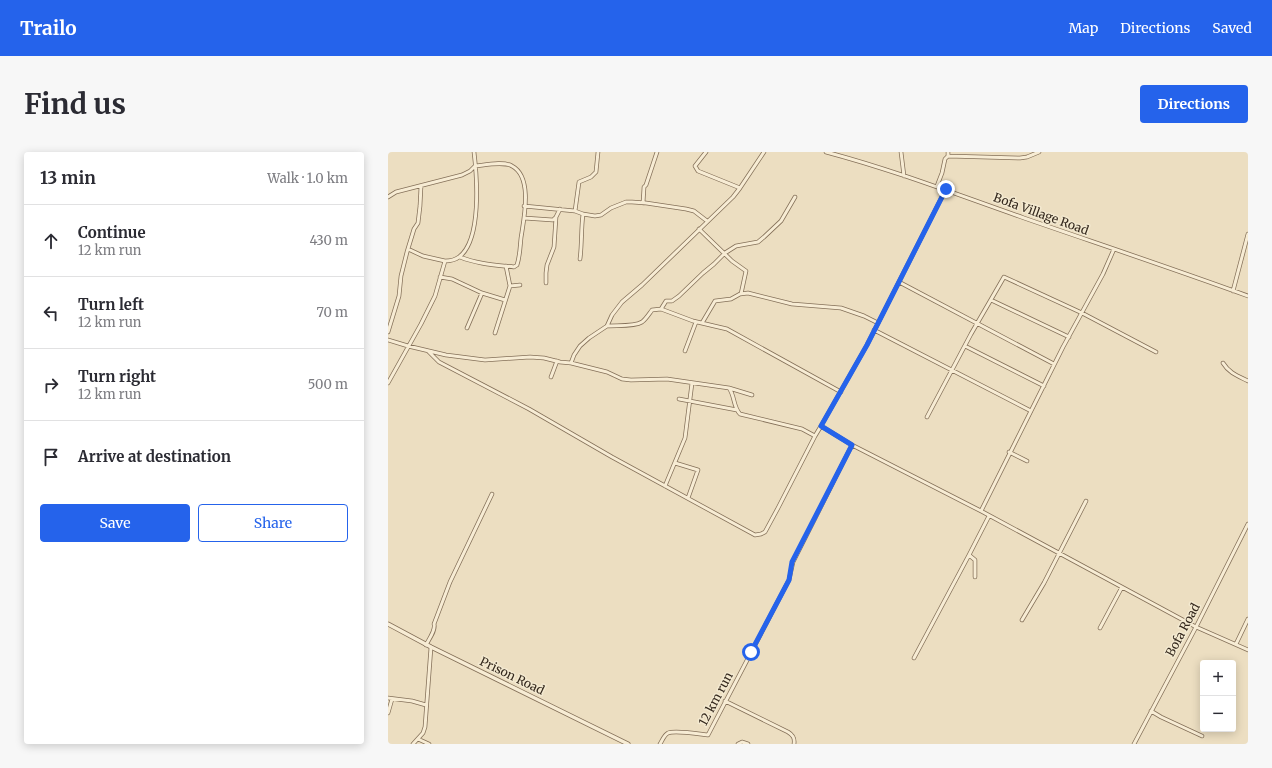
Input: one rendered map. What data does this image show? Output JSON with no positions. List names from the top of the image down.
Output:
{
  "streets": {
    "street": [
      "Bofa Village Road",
      "Bofa Road",
      "Prison Road",
      "12 km run"
    ]
  },
  "page": {
    "header": "Trailo",
    "nav": ["Map", "Directions", "Saved"],
    "buttons": [
      "Directions",
      ["Save", "Share"]
    ],
    "title": "Find us",
    "heading": ["13 min", "Walk · 1.0 km"],
    "list": [
      ["Continue", "12 km run", "430 m"],
      ["Turn left", "12 km run", "70 m"],
      ["Turn right", "12 km run", "500 m"],
      "Arrive at destination"
    ],
    "map_buttons": ["+", "−"]
  }
}
